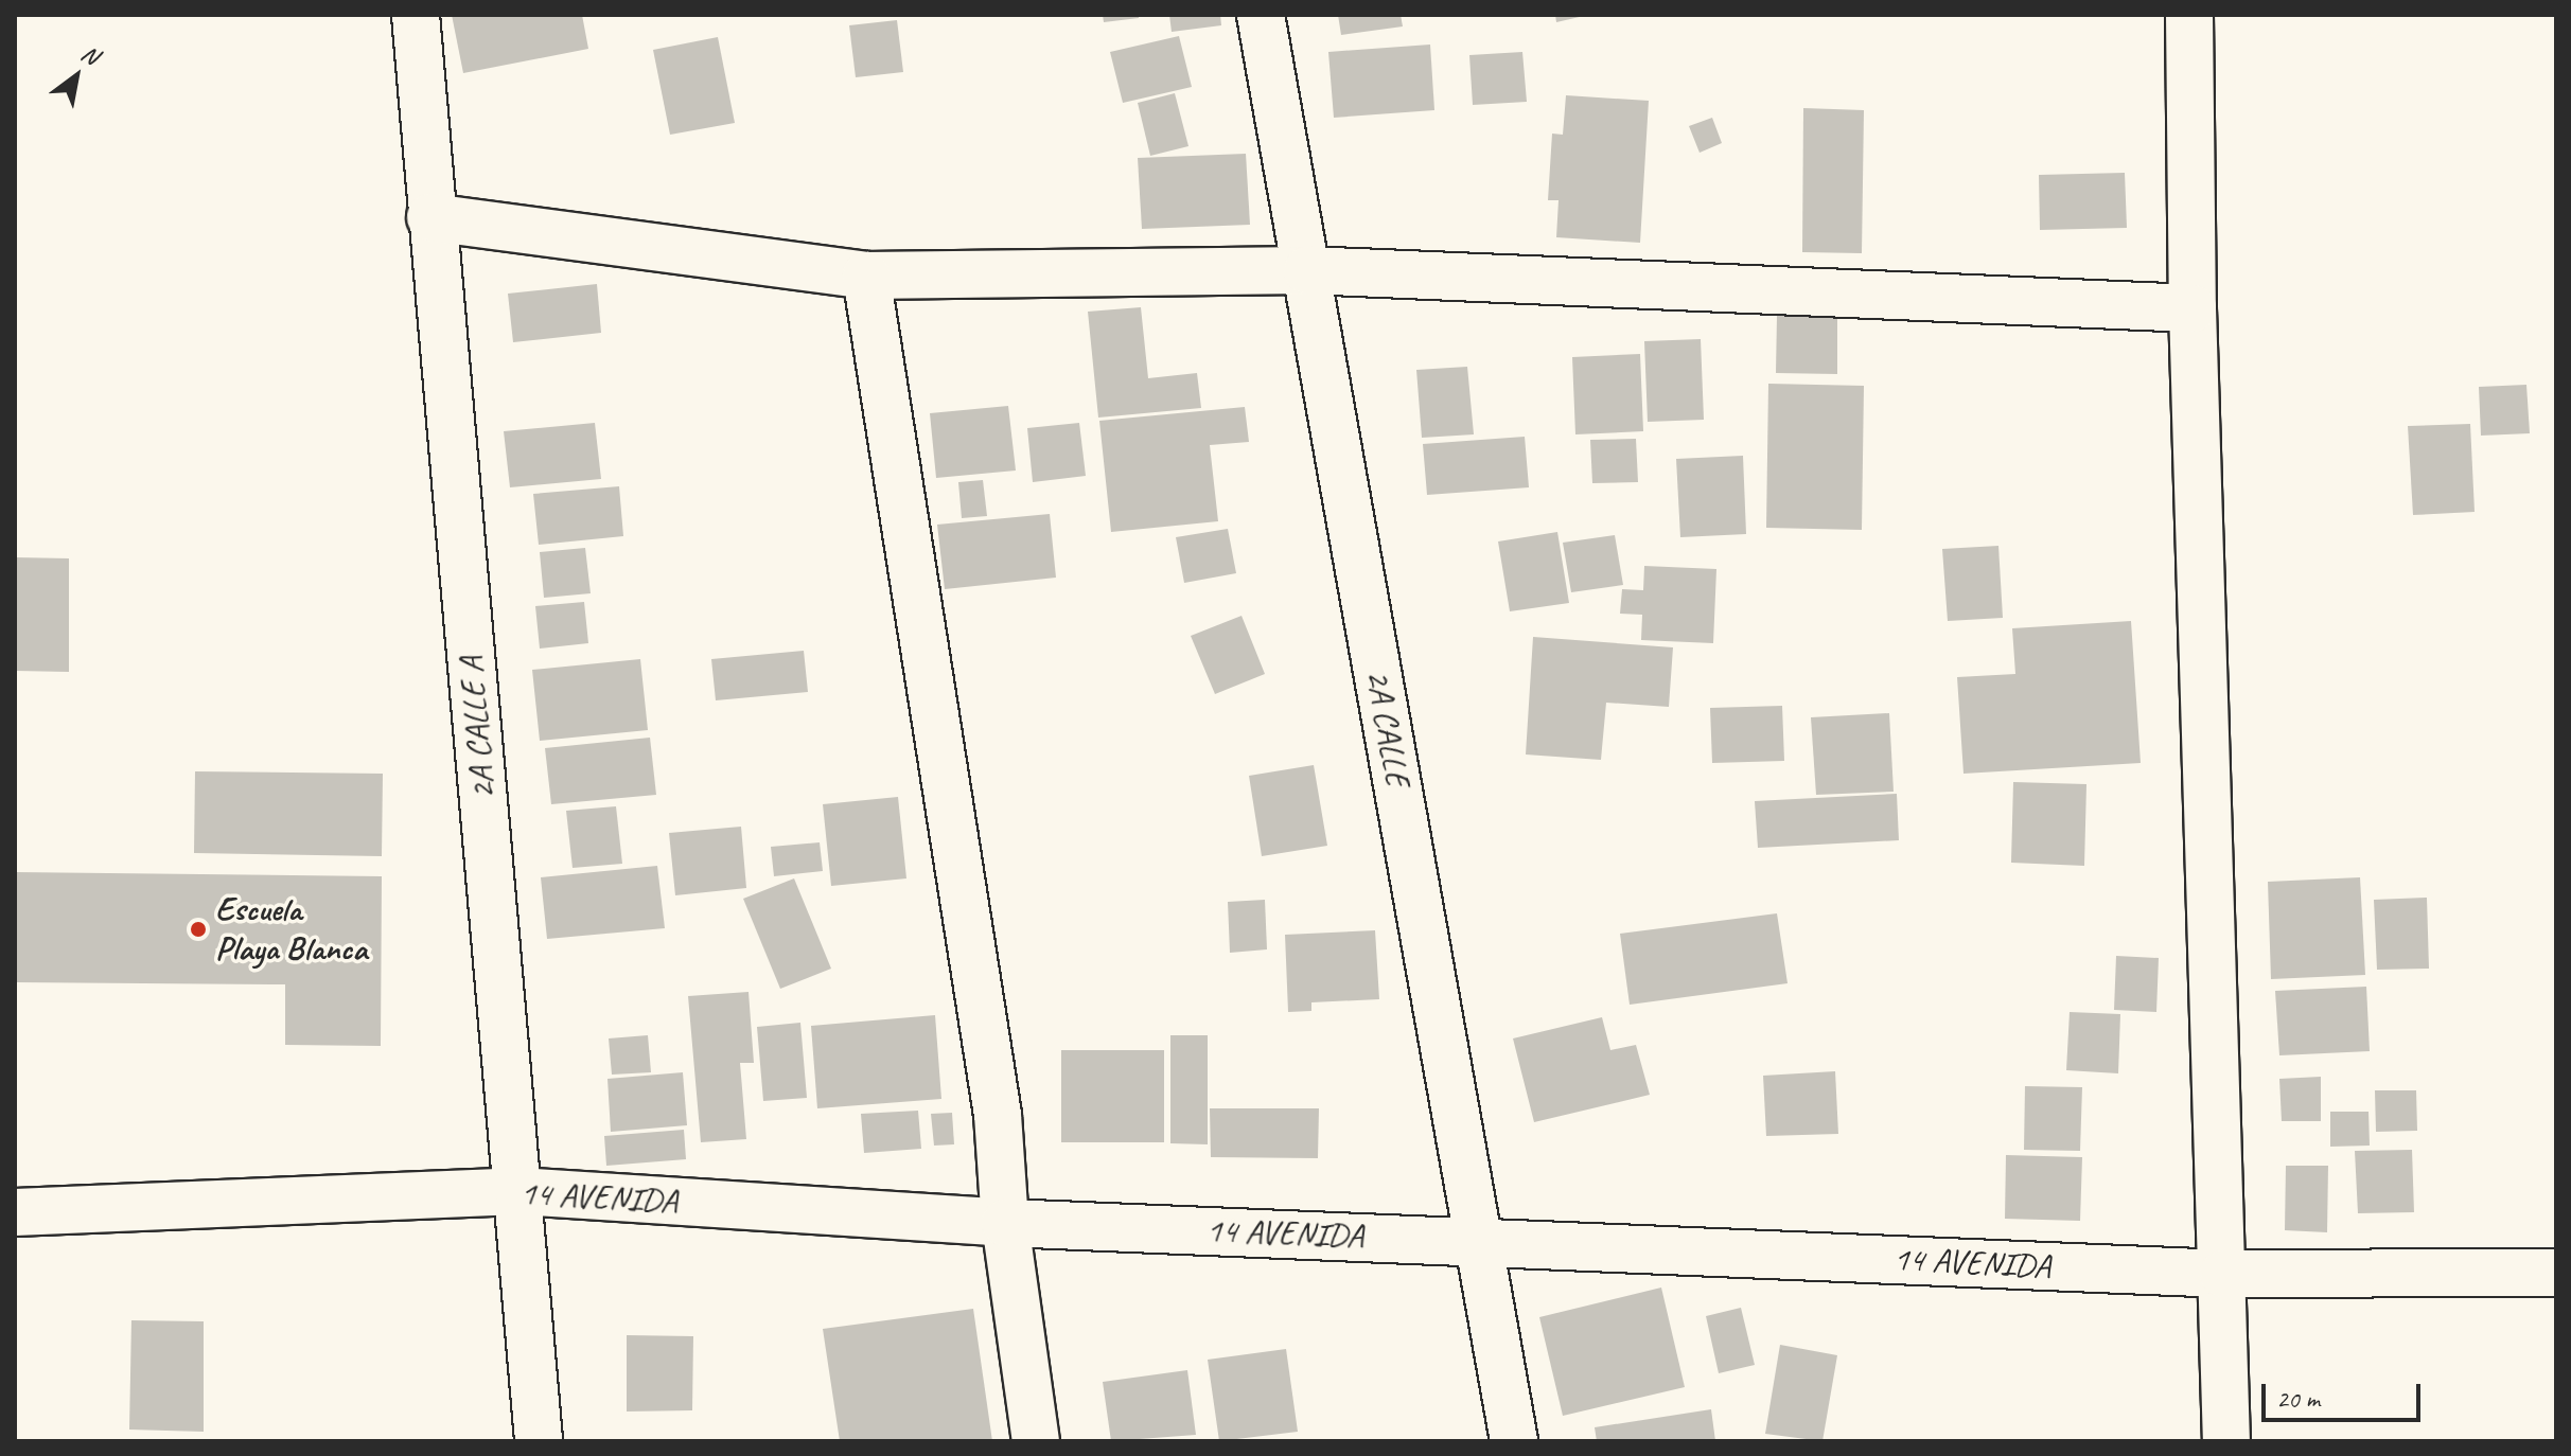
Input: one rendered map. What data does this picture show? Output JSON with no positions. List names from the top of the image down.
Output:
{
  "streets": {
    "street": ["2A CALLE A", "2A CALLE", "14 AVENIDA"]
  },
  "crossings": [
    ["2A CALLE A", "14 AVENIDA"],
    ["2A CALLE", "14 AVENIDA"]
  ],
  "places": ["Escuela Playa Blanca"],
  "scale_bar": "20 m",
  "north": "top right"
}
